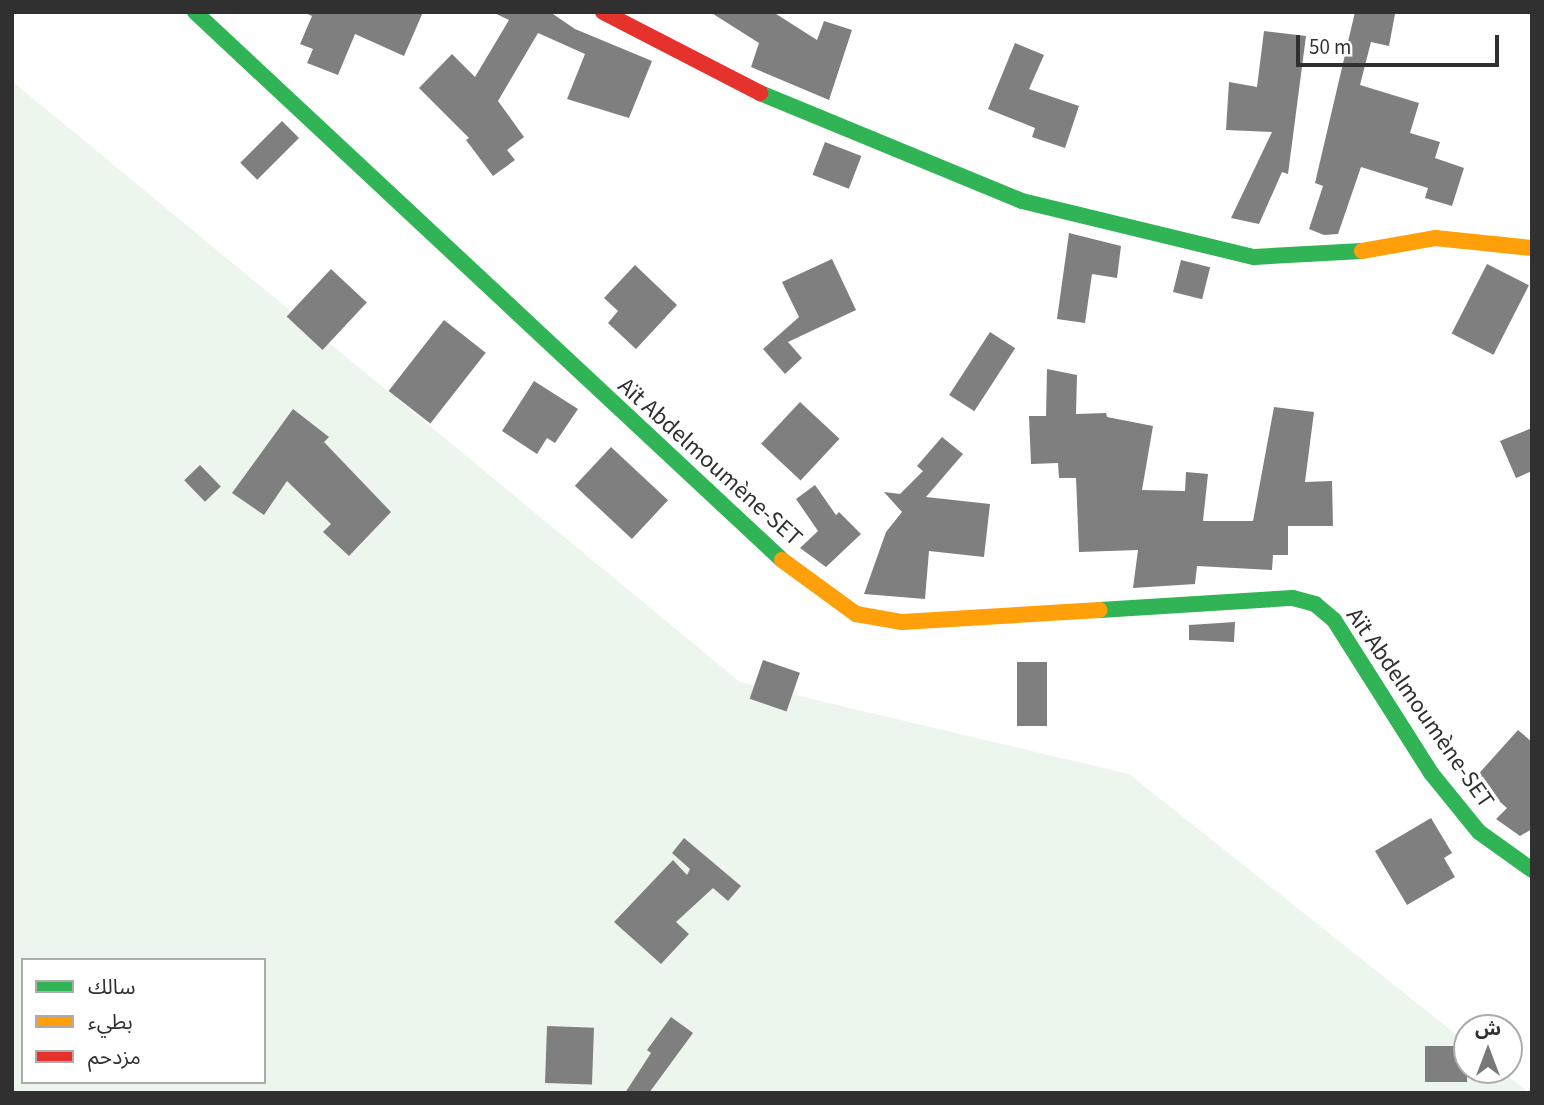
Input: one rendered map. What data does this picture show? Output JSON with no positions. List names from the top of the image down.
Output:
{
  "streets": {
    "street": ["Aït Abdelmoumène-SET"]
  },
  "legend": ["سالك", "بطيء", "مزدحم"],
  "scale_bar": "50 m",
  "north": "top"
}
